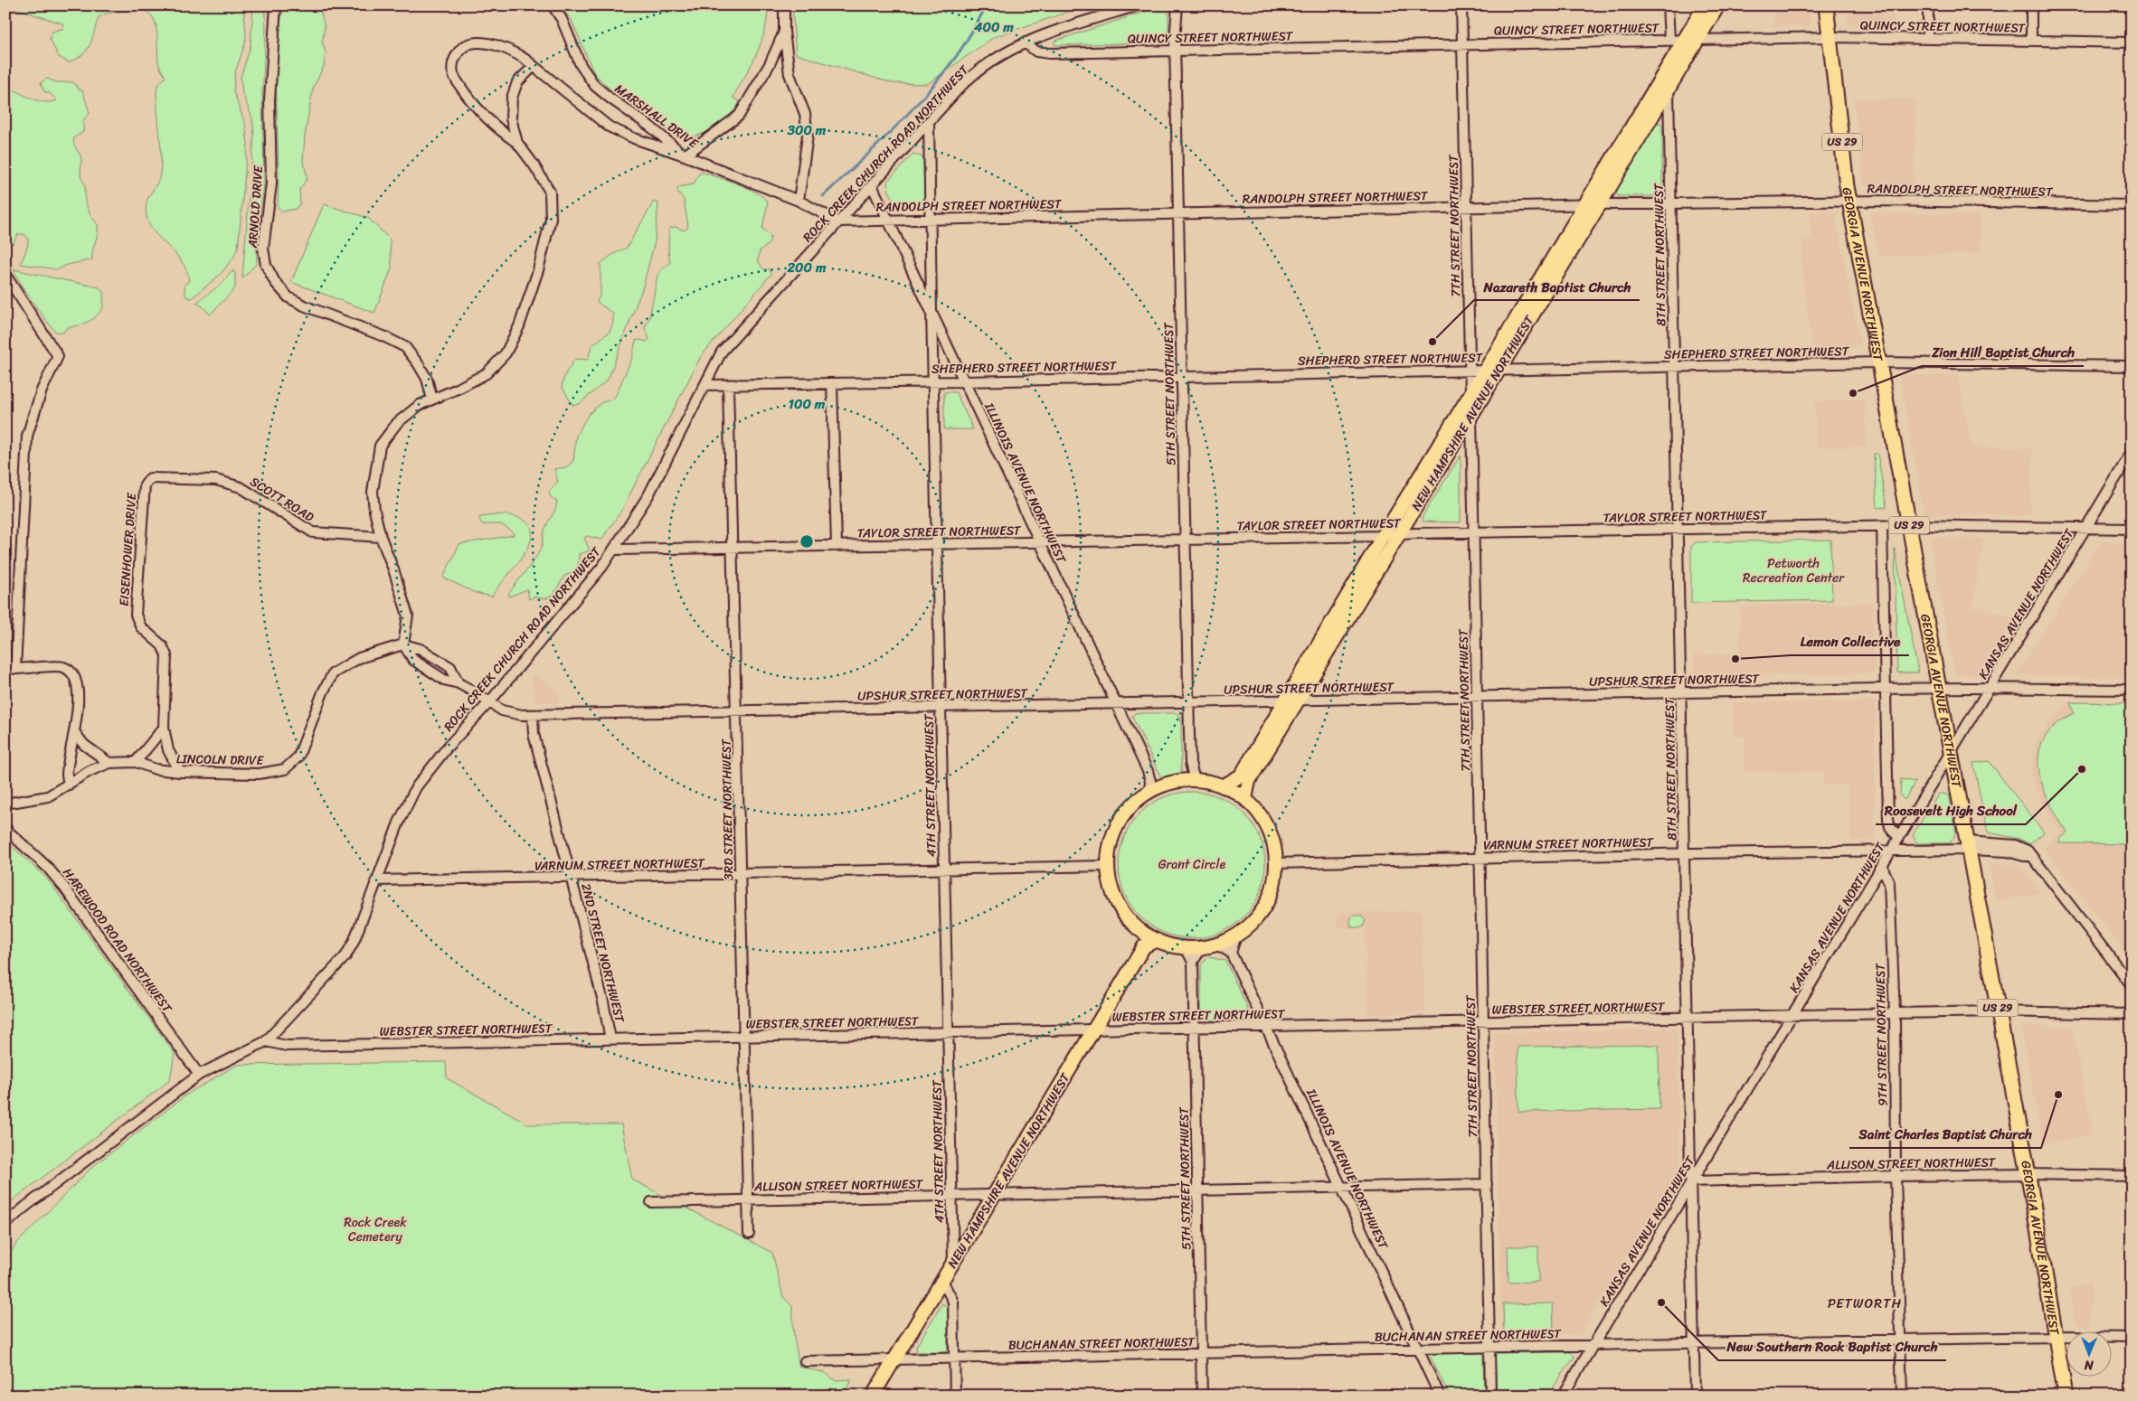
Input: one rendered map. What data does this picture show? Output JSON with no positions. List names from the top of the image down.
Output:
{
  "streets": {
    "highway": ["US 29", "GEORGIA AVENUE NORTHWEST"],
    "main road": ["NEW HAMPSHIRE AVENUE NORTHWEST"],
    "street": [
      "QUINCY STREET NORTHWEST",
      "MARSHALL DRIVE",
      "ROCK CREEK CHURCH ROAD NORTHWEST",
      "RANDOLPH STREET NORTHWEST",
      "ARNOLD DRIVE",
      "7TH STREET NORTHWEST",
      "8TH STREET NORTHWEST",
      "SHEPHERD STREET NORTHWEST",
      "5TH STREET NORTHWEST",
      "ILLINOIS AVENUE NORTHWEST",
      "SCOTT ROAD",
      "TAYLOR STREET NORTHWEST",
      "EISENHOWER DRIVE",
      "KANSAS AVENUE NORTHWEST",
      "UPSHUR STREET NORTHWEST",
      "LINCOLN DRIVE",
      "4TH STREET NORTHWEST",
      "3RD STREET NORTHWEST",
      "VARNUM STREET NORTHWEST",
      "HAREWOOD ROAD NORTHWEST",
      "2ND STREET NORTHWEST",
      "WEBSTER STREET NORTHWEST",
      "9TH STREET NORTHWEST",
      "ALLISON STREET NORTHWEST",
      "BUCHANAN STREET NORTHWEST"
    ]
  },
  "crossings": [
    ["QUINCY STREET NORTHWEST", "ROCK CREEK CHURCH ROAD NORTHWEST"],
    ["QUINCY STREET NORTHWEST", "7TH STREET NORTHWEST"],
    ["QUINCY STREET NORTHWEST", "GEORGIA AVENUE NORTHWEST"],
    ["QUINCY STREET NORTHWEST", "5TH STREET NORTHWEST"],
    ["QUINCY STREET NORTHWEST", "NEW HAMPSHIRE AVENUE NORTHWEST"],
    ["MARSHALL DRIVE", "ROCK CREEK CHURCH ROAD NORTHWEST"],
    ["MARSHALL DRIVE", "RANDOLPH STREET NORTHWEST"],
    ["ROCK CREEK CHURCH ROAD NORTHWEST", "RANDOLPH STREET NORTHWEST"],
    ["ROCK CREEK CHURCH ROAD NORTHWEST", "SHEPHERD STREET NORTHWEST"],
    ["ROCK CREEK CHURCH ROAD NORTHWEST", "ILLINOIS AVENUE NORTHWEST"],
    ["ROCK CREEK CHURCH ROAD NORTHWEST", "TAYLOR STREET NORTHWEST"],
    ["ROCK CREEK CHURCH ROAD NORTHWEST", "UPSHUR STREET NORTHWEST"],
    ["ROCK CREEK CHURCH ROAD NORTHWEST", "4TH STREET NORTHWEST"],
    ["ROCK CREEK CHURCH ROAD NORTHWEST", "VARNUM STREET NORTHWEST"],
    ["ROCK CREEK CHURCH ROAD NORTHWEST", "HAREWOOD ROAD NORTHWEST"],
    ["ROCK CREEK CHURCH ROAD NORTHWEST", "WEBSTER STREET NORTHWEST"],
    ["RANDOLPH STREET NORTHWEST", "7TH STREET NORTHWEST"],
    ["RANDOLPH STREET NORTHWEST", "8TH STREET NORTHWEST"],
    ["RANDOLPH STREET NORTHWEST", "GEORGIA AVENUE NORTHWEST"],
    ["RANDOLPH STREET NORTHWEST", "5TH STREET NORTHWEST"],
    ["RANDOLPH STREET NORTHWEST", "NEW HAMPSHIRE AVENUE NORTHWEST"],
    ["RANDOLPH STREET NORTHWEST", "ILLINOIS AVENUE NORTHWEST"],
    ["RANDOLPH STREET NORTHWEST", "4TH STREET NORTHWEST"],
    ["7TH STREET NORTHWEST", "SHEPHERD STREET NORTHWEST"],
    ["7TH STREET NORTHWEST", "NEW HAMPSHIRE AVENUE NORTHWEST"],
    ["7TH STREET NORTHWEST", "TAYLOR STREET NORTHWEST"],
    ["7TH STREET NORTHWEST", "UPSHUR STREET NORTHWEST"],
    ["7TH STREET NORTHWEST", "VARNUM STREET NORTHWEST"],
    ["7TH STREET NORTHWEST", "WEBSTER STREET NORTHWEST"],
    ["7TH STREET NORTHWEST", "ALLISON STREET NORTHWEST"],
    ["7TH STREET NORTHWEST", "BUCHANAN STREET NORTHWEST"],
    ["8TH STREET NORTHWEST", "SHEPHERD STREET NORTHWEST"],
    ["8TH STREET NORTHWEST", "NEW HAMPSHIRE AVENUE NORTHWEST"],
    ["8TH STREET NORTHWEST", "TAYLOR STREET NORTHWEST"],
    ["8TH STREET NORTHWEST", "KANSAS AVENUE NORTHWEST"],
    ["8TH STREET NORTHWEST", "UPSHUR STREET NORTHWEST"],
    ["8TH STREET NORTHWEST", "VARNUM STREET NORTHWEST"],
    ["8TH STREET NORTHWEST", "WEBSTER STREET NORTHWEST"],
    ["8TH STREET NORTHWEST", "ALLISON STREET NORTHWEST"],
    ["8TH STREET NORTHWEST", "BUCHANAN STREET NORTHWEST"],
    ["GEORGIA AVENUE NORTHWEST", "SHEPHERD STREET NORTHWEST"],
    ["GEORGIA AVENUE NORTHWEST", "TAYLOR STREET NORTHWEST"],
    ["GEORGIA AVENUE NORTHWEST", "KANSAS AVENUE NORTHWEST"],
    ["GEORGIA AVENUE NORTHWEST", "UPSHUR STREET NORTHWEST"],
    ["GEORGIA AVENUE NORTHWEST", "VARNUM STREET NORTHWEST"],
    ["GEORGIA AVENUE NORTHWEST", "WEBSTER STREET NORTHWEST"],
    ["GEORGIA AVENUE NORTHWEST", "ALLISON STREET NORTHWEST"],
    ["GEORGIA AVENUE NORTHWEST", "BUCHANAN STREET NORTHWEST"],
    ["SHEPHERD STREET NORTHWEST", "5TH STREET NORTHWEST"],
    ["SHEPHERD STREET NORTHWEST", "NEW HAMPSHIRE AVENUE NORTHWEST"],
    ["SHEPHERD STREET NORTHWEST", "ILLINOIS AVENUE NORTHWEST"],
    ["SHEPHERD STREET NORTHWEST", "4TH STREET NORTHWEST"],
    ["SHEPHERD STREET NORTHWEST", "3RD STREET NORTHWEST"],
    ["5TH STREET NORTHWEST", "TAYLOR STREET NORTHWEST"],
    ["5TH STREET NORTHWEST", "UPSHUR STREET NORTHWEST"],
    ["5TH STREET NORTHWEST", "WEBSTER STREET NORTHWEST"],
    ["5TH STREET NORTHWEST", "ALLISON STREET NORTHWEST"],
    ["5TH STREET NORTHWEST", "BUCHANAN STREET NORTHWEST"],
    ["NEW HAMPSHIRE AVENUE NORTHWEST", "TAYLOR STREET NORTHWEST"],
    ["NEW HAMPSHIRE AVENUE NORTHWEST", "UPSHUR STREET NORTHWEST"],
    ["NEW HAMPSHIRE AVENUE NORTHWEST", "4TH STREET NORTHWEST"],
    ["NEW HAMPSHIRE AVENUE NORTHWEST", "WEBSTER STREET NORTHWEST"],
    ["NEW HAMPSHIRE AVENUE NORTHWEST", "ALLISON STREET NORTHWEST"],
    ["NEW HAMPSHIRE AVENUE NORTHWEST", "BUCHANAN STREET NORTHWEST"],
    ["ILLINOIS AVENUE NORTHWEST", "TAYLOR STREET NORTHWEST"],
    ["ILLINOIS AVENUE NORTHWEST", "UPSHUR STREET NORTHWEST"],
    ["ILLINOIS AVENUE NORTHWEST", "4TH STREET NORTHWEST"],
    ["ILLINOIS AVENUE NORTHWEST", "WEBSTER STREET NORTHWEST"],
    ["ILLINOIS AVENUE NORTHWEST", "ALLISON STREET NORTHWEST"],
    ["ILLINOIS AVENUE NORTHWEST", "BUCHANAN STREET NORTHWEST"],
    ["SCOTT ROAD", "EISENHOWER DRIVE"],
    ["TAYLOR STREET NORTHWEST", "KANSAS AVENUE NORTHWEST"],
    ["TAYLOR STREET NORTHWEST", "4TH STREET NORTHWEST"],
    ["TAYLOR STREET NORTHWEST", "3RD STREET NORTHWEST"],
    ["EISENHOWER DRIVE", "LINCOLN DRIVE"],
    ["KANSAS AVENUE NORTHWEST", "UPSHUR STREET NORTHWEST"],
    ["KANSAS AVENUE NORTHWEST", "VARNUM STREET NORTHWEST"],
    ["KANSAS AVENUE NORTHWEST", "WEBSTER STREET NORTHWEST"],
    ["KANSAS AVENUE NORTHWEST", "9TH STREET NORTHWEST"],
    ["KANSAS AVENUE NORTHWEST", "ALLISON STREET NORTHWEST"],
    ["KANSAS AVENUE NORTHWEST", "BUCHANAN STREET NORTHWEST"],
    ["UPSHUR STREET NORTHWEST", "4TH STREET NORTHWEST"],
    ["UPSHUR STREET NORTHWEST", "3RD STREET NORTHWEST"],
    ["UPSHUR STREET NORTHWEST", "2ND STREET NORTHWEST"],
    ["4TH STREET NORTHWEST", "VARNUM STREET NORTHWEST"],
    ["4TH STREET NORTHWEST", "WEBSTER STREET NORTHWEST"],
    ["4TH STREET NORTHWEST", "ALLISON STREET NORTHWEST"],
    ["3RD STREET NORTHWEST", "VARNUM STREET NORTHWEST"],
    ["3RD STREET NORTHWEST", "WEBSTER STREET NORTHWEST"],
    ["3RD STREET NORTHWEST", "ALLISON STREET NORTHWEST"],
    ["VARNUM STREET NORTHWEST", "2ND STREET NORTHWEST"],
    ["2ND STREET NORTHWEST", "WEBSTER STREET NORTHWEST"],
    ["WEBSTER STREET NORTHWEST", "9TH STREET NORTHWEST"],
    ["9TH STREET NORTHWEST", "ALLISON STREET NORTHWEST"],
    ["9TH STREET NORTHWEST", "BUCHANAN STREET NORTHWEST"]
  ],
  "districts": ["PETWORTH"],
  "parks": ["Petworth Recreation Center", "Grant Circle", "Rock Creek Cemetery"],
  "places": [
    "Nazareth Baptist Church",
    "Zion Hill Baptist Church",
    "Lemon Collective",
    "Roosevelt High School",
    "Saint Charles Baptist Church",
    "New Southern Rock Baptist Church"
  ],
  "north": "bottom",
  "rings": [
    "400 m",
    "300 m",
    "200 m",
    "100 m"
  ]
}
